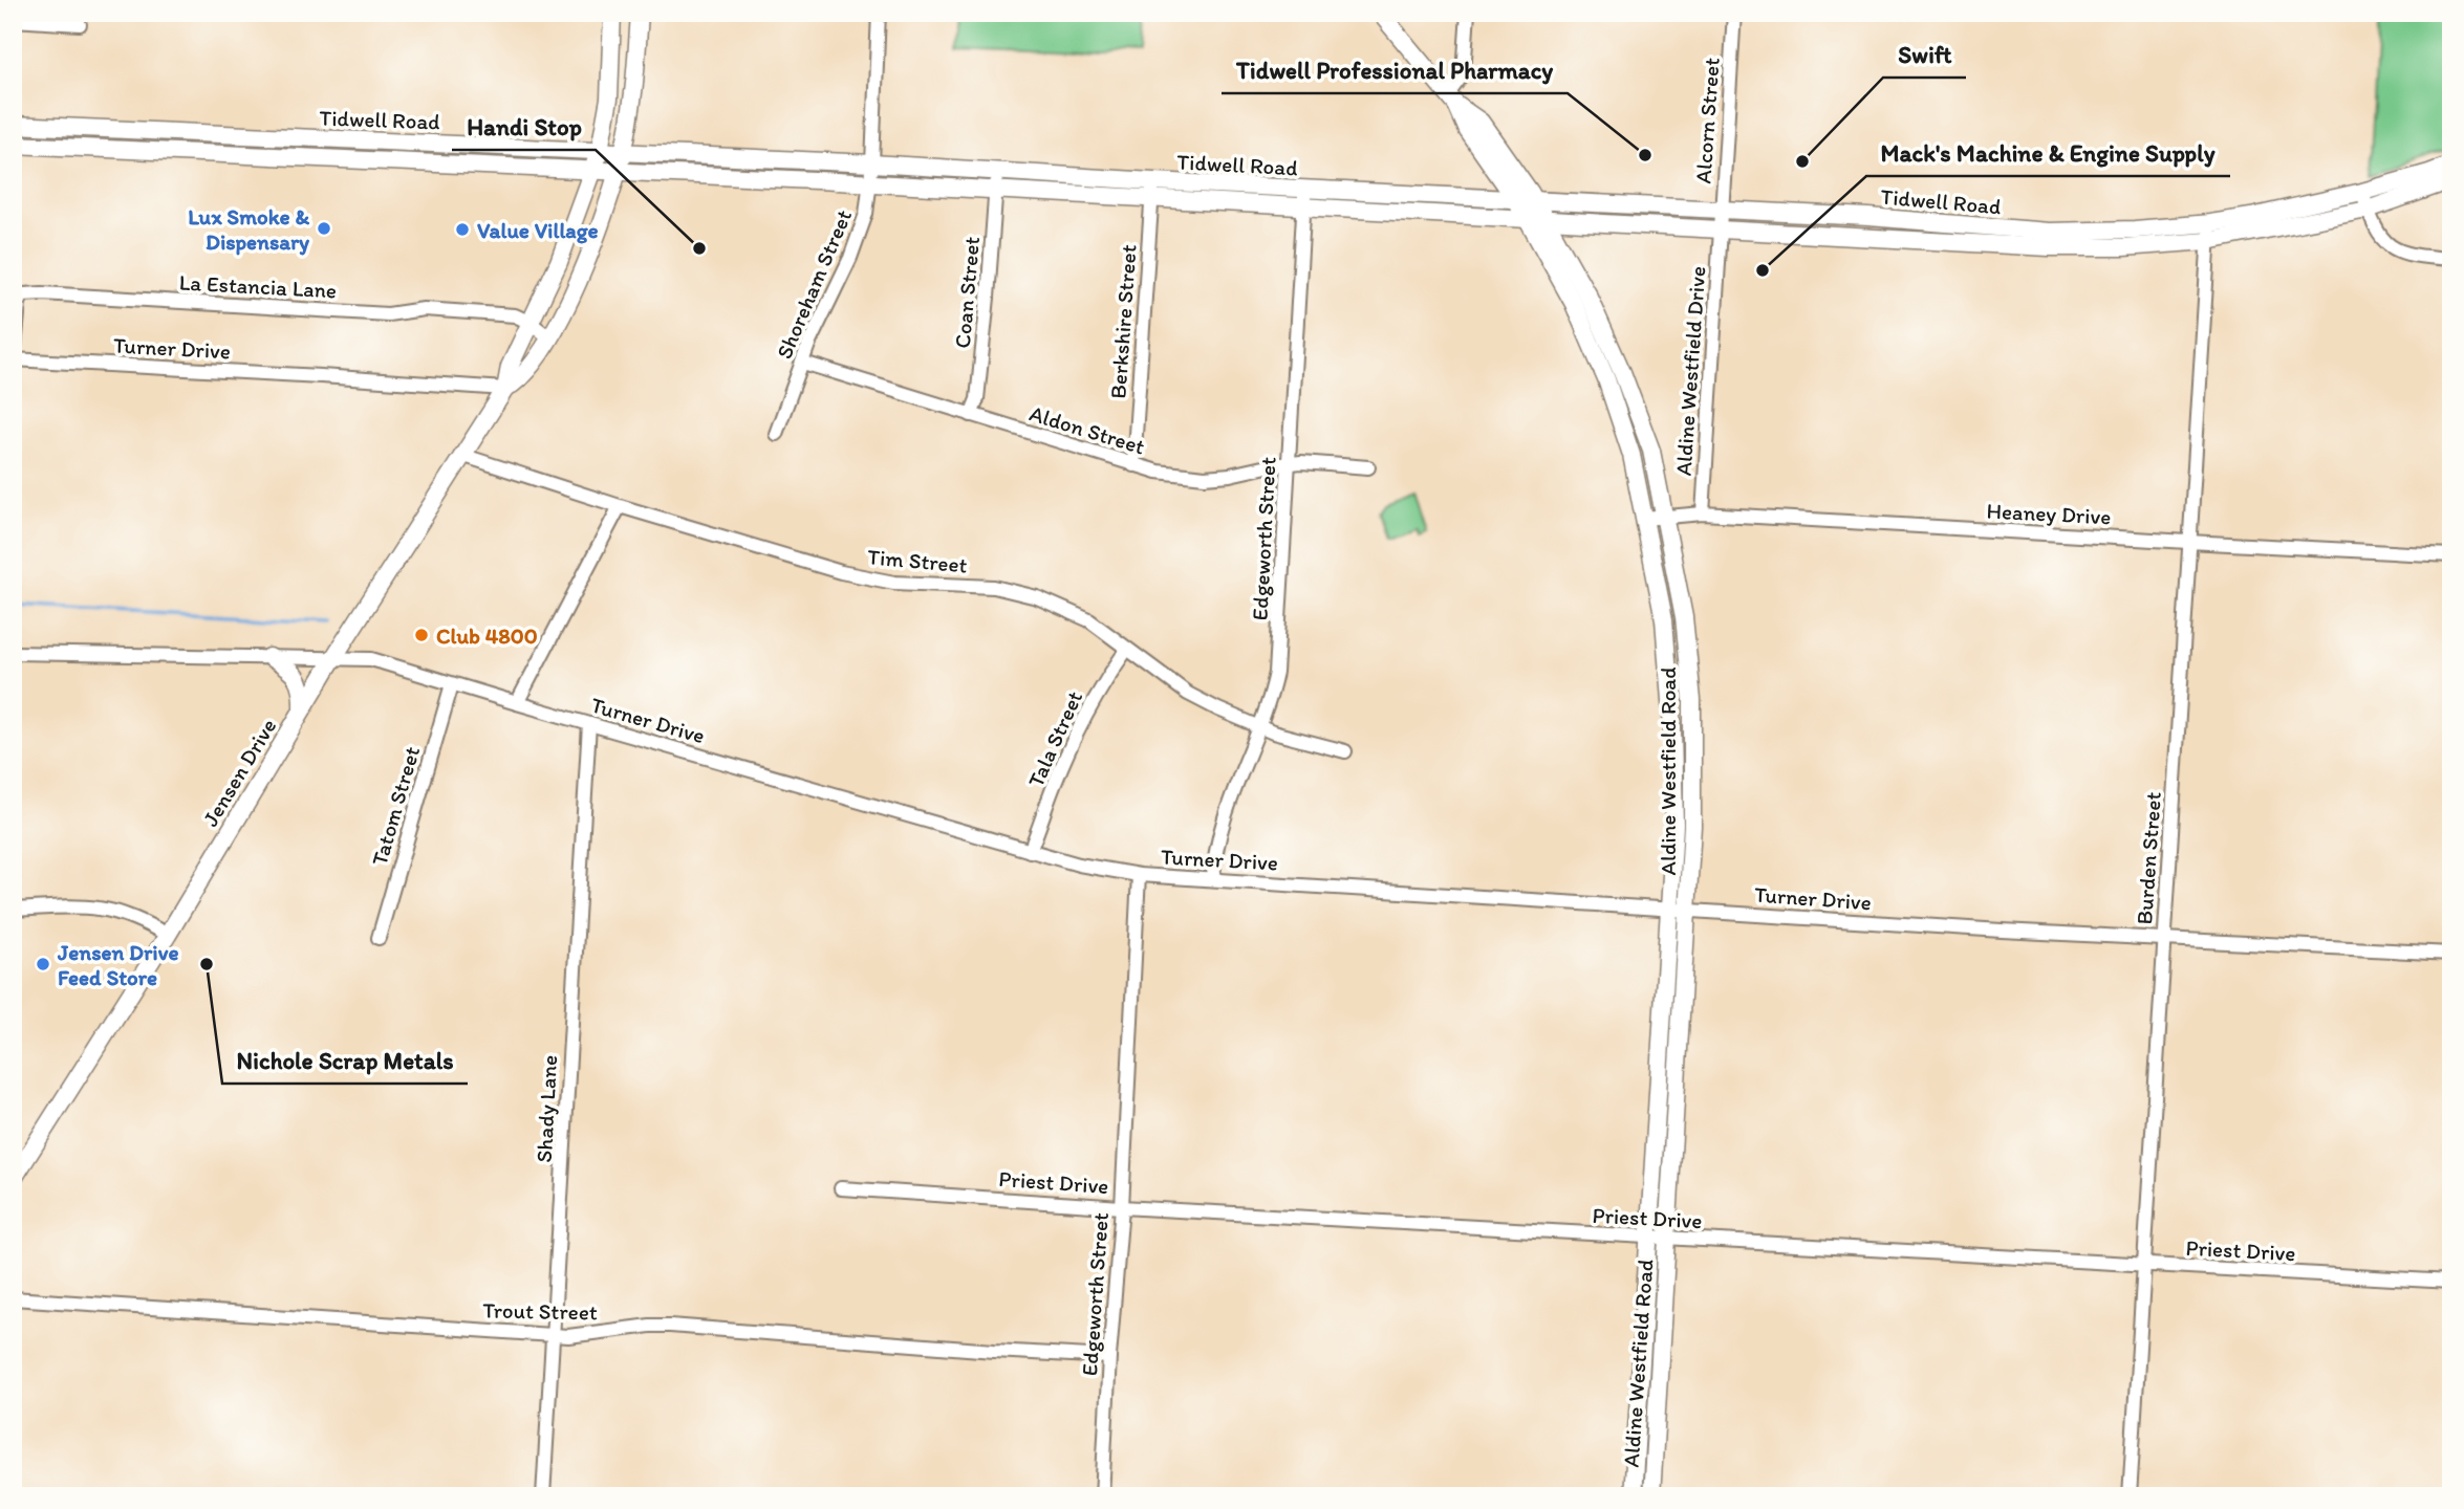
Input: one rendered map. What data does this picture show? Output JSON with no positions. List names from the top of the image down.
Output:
{
  "streets": {
    "main road": ["Tidwell Road", "Aldine Westfield Road", "Jensen Drive"],
    "street": [
      "Alcorn Street",
      "Shoreham Street",
      "La Estancia Lane",
      "Coan Street",
      "Berkshire Street",
      "Turner Drive",
      "Aldine Westfield Drive",
      "Aldon Street",
      "Heaney Drive",
      "Edgeworth Street",
      "Tim Street",
      "Tala Street",
      "Tatom Street",
      "Burden Street",
      "Shady Lane",
      "Priest Drive",
      "Trout Street"
    ]
  },
  "crossings": [
    ["Tidwell Road", "Alcorn Street"],
    ["Tidwell Road", "Shoreham Street"],
    ["Tidwell Road", "Coan Street"],
    ["Tidwell Road", "Berkshire Street"],
    ["Tidwell Road", "Aldine Westfield Drive"],
    ["Tidwell Road", "Edgeworth Street"],
    ["Tidwell Road", "Aldine Westfield Road"],
    ["Tidwell Road", "Jensen Drive"],
    ["Tidwell Road", "Burden Street"],
    ["Alcorn Street", "Aldine Westfield Drive"],
    ["Shoreham Street", "Aldon Street"],
    ["La Estancia Lane", "Turner Drive"],
    ["La Estancia Lane", "Jensen Drive"],
    ["Coan Street", "Aldon Street"],
    ["Berkshire Street", "Aldon Street"],
    ["Turner Drive", "Edgeworth Street"],
    ["Turner Drive", "Tala Street"],
    ["Turner Drive", "Aldine Westfield Road"],
    ["Turner Drive", "Jensen Drive"],
    ["Turner Drive", "Tatom Street"],
    ["Turner Drive", "Burden Street"],
    ["Turner Drive", "Shady Lane"],
    ["Aldine Westfield Drive", "Heaney Drive"],
    ["Aldon Street", "Edgeworth Street"],
    ["Heaney Drive", "Aldine Westfield Road"],
    ["Heaney Drive", "Burden Street"],
    ["Edgeworth Street", "Tim Street"],
    ["Edgeworth Street", "Priest Drive"],
    ["Edgeworth Street", "Trout Street"],
    ["Tim Street", "Tala Street"],
    ["Tim Street", "Jensen Drive"],
    ["Aldine Westfield Road", "Priest Drive"],
    ["Burden Street", "Priest Drive"],
    ["Shady Lane", "Trout Street"]
  ],
  "places": [
    "Tidwell Professional Pharmacy",
    "Swift",
    "Lux Smoke & Dispensary",
    "Value Village",
    "Handi Stop",
    "Mack's Machine & Engine Supply",
    "Club 4800",
    "Jensen Drive Feed Store",
    "Nichole Scrap Metals"
  ]
}
